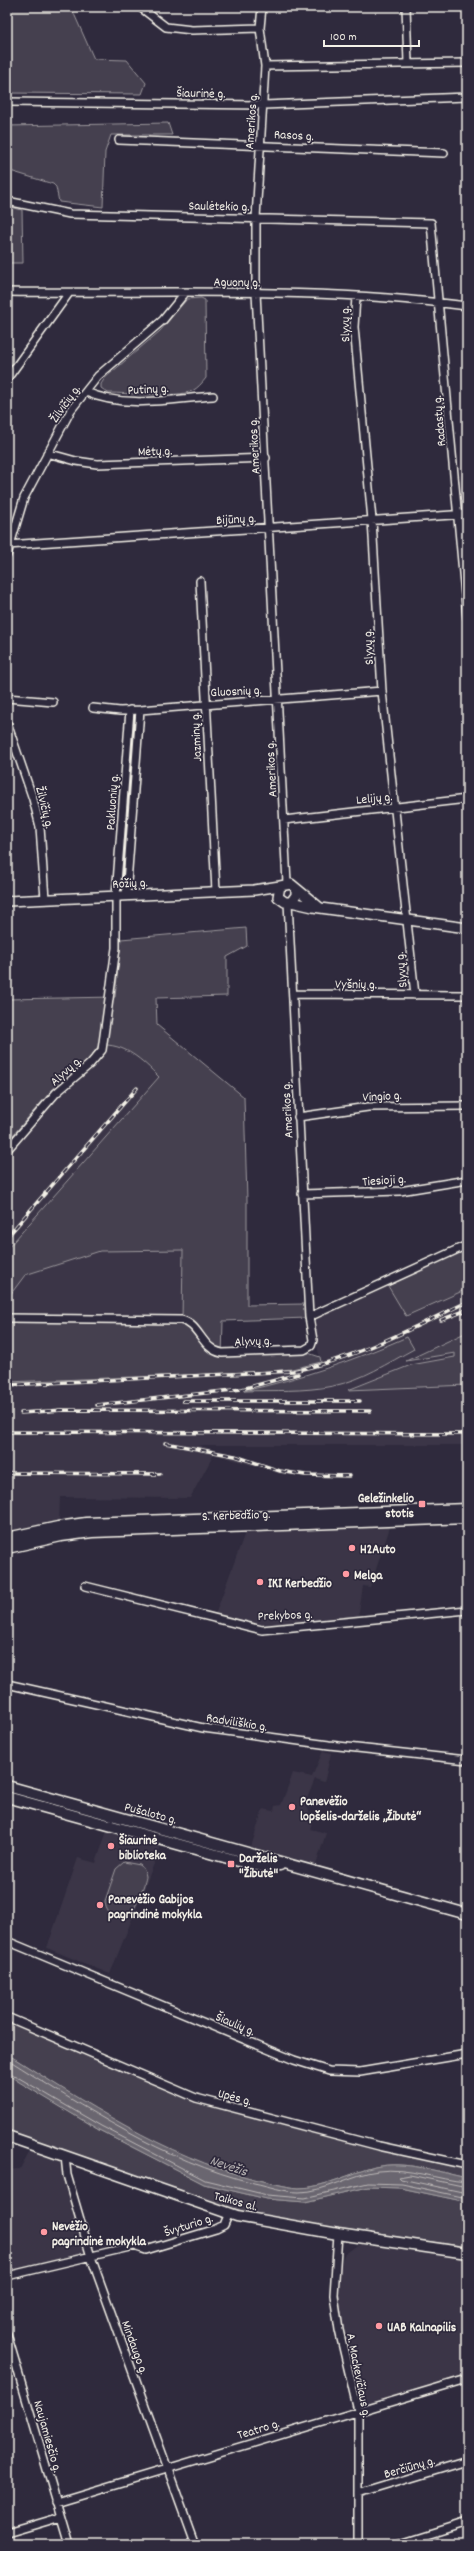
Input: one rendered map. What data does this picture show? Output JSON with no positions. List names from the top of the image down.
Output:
{
  "streets": {
    "main road": ["S. Kerbedžio g.", "Pušaloto g.", "Taikos al."],
    "street": [
      "Šiaurinė g.",
      "Amerikos g.",
      "Rasos g.",
      "Saulėtekio g.",
      "Aguonų g.",
      "Slyvų g.",
      "Putinų g.",
      "Žilvičių g.",
      "Radastų g.",
      "Mėtų g.",
      "Bijūnų g.",
      "Gluosnių g.",
      "Jazminų g.",
      "Lelijų g.",
      "Pakluonių g.",
      "Rožių g.",
      "Vyšnių g.",
      "Alyvų g.",
      "Vingio g.",
      "Tiesioji g.",
      "Prekybos g.",
      "Radviliškio g.",
      "Šiaulių g.",
      "Upės g.",
      "Švyturio g.",
      "Mindaugo g.",
      "A. Mackevičiaus g.",
      "Teatro g.",
      "Naujamiesčio g.",
      "Berčiūnų g."
    ]
  },
  "crossings": [
    ["Šiaurinė g.", "Amerikos g."],
    ["Amerikos g.", "Rasos g."],
    ["Amerikos g.", "Saulėtekio g."],
    ["Amerikos g.", "Aguonų g."],
    ["Amerikos g.", "Mėtų g."],
    ["Amerikos g.", "Bijūnų g."],
    ["Amerikos g.", "Gluosnių g."],
    ["Amerikos g.", "Lelijų g."],
    ["Amerikos g.", "Rožių g."],
    ["Amerikos g.", "Vyšnių g."],
    ["Amerikos g.", "Alyvų g."],
    ["Amerikos g.", "Vingio g."],
    ["Amerikos g.", "Tiesioji g."],
    ["Saulėtekio g.", "Radastų g."],
    ["Aguonų g.", "Slyvų g."],
    ["Aguonų g.", "Žilvičių g."],
    ["Aguonų g.", "Radastų g."],
    ["Slyvų g.", "Bijūnų g."],
    ["Slyvų g.", "Gluosnių g."],
    ["Slyvų g.", "Lelijų g."],
    ["Slyvų g.", "Rožių g."],
    ["Slyvų g.", "Vyšnių g."],
    ["Putinų g.", "Žilvičių g."],
    ["Žilvičių g.", "Mėtų g."],
    ["Žilvičių g.", "Bijūnų g."],
    ["Žilvičių g.", "Rožių g."],
    ["Radastų g.", "Bijūnų g."],
    ["Gluosnių g.", "Jazminų g."],
    ["Gluosnių g.", "Pakluonių g."],
    ["Jazminų g.", "Rožių g."],
    ["Pakluonių g.", "Rožių g."],
    ["Pakluonių g.", "Alyvų g."],
    ["Taikos al.", "Švyturio g."],
    ["Taikos al.", "Mindaugo g."],
    ["Taikos al.", "A. Mackevičiaus g."],
    ["Švyturio g.", "Mindaugo g."],
    ["Mindaugo g.", "Teatro g."],
    ["A. Mackevičiaus g.", "Teatro g."],
    ["A. Mackevičiaus g.", "Berčiūnų g."],
    ["Teatro g.", "Naujamiesčio g."]
  ],
  "water": ["Nevėžis"],
  "places": {
    "transit": ["Geležinkelio stotis", "Darželis \"Žibutė\""],
    "other": [
      "H2Auto",
      "Melga",
      "IKI Kerbedžio",
      "Panevėžio lopšelis-darželis „Žibutė“",
      "Šiaurinė biblioteka",
      "Panevėžio Gabijos pagrindinė mokykla",
      "Nevėžio pagrindinė mokykla",
      "UAB Kalnapilis"
    ]
  },
  "scale_bar": "100 m"
}
